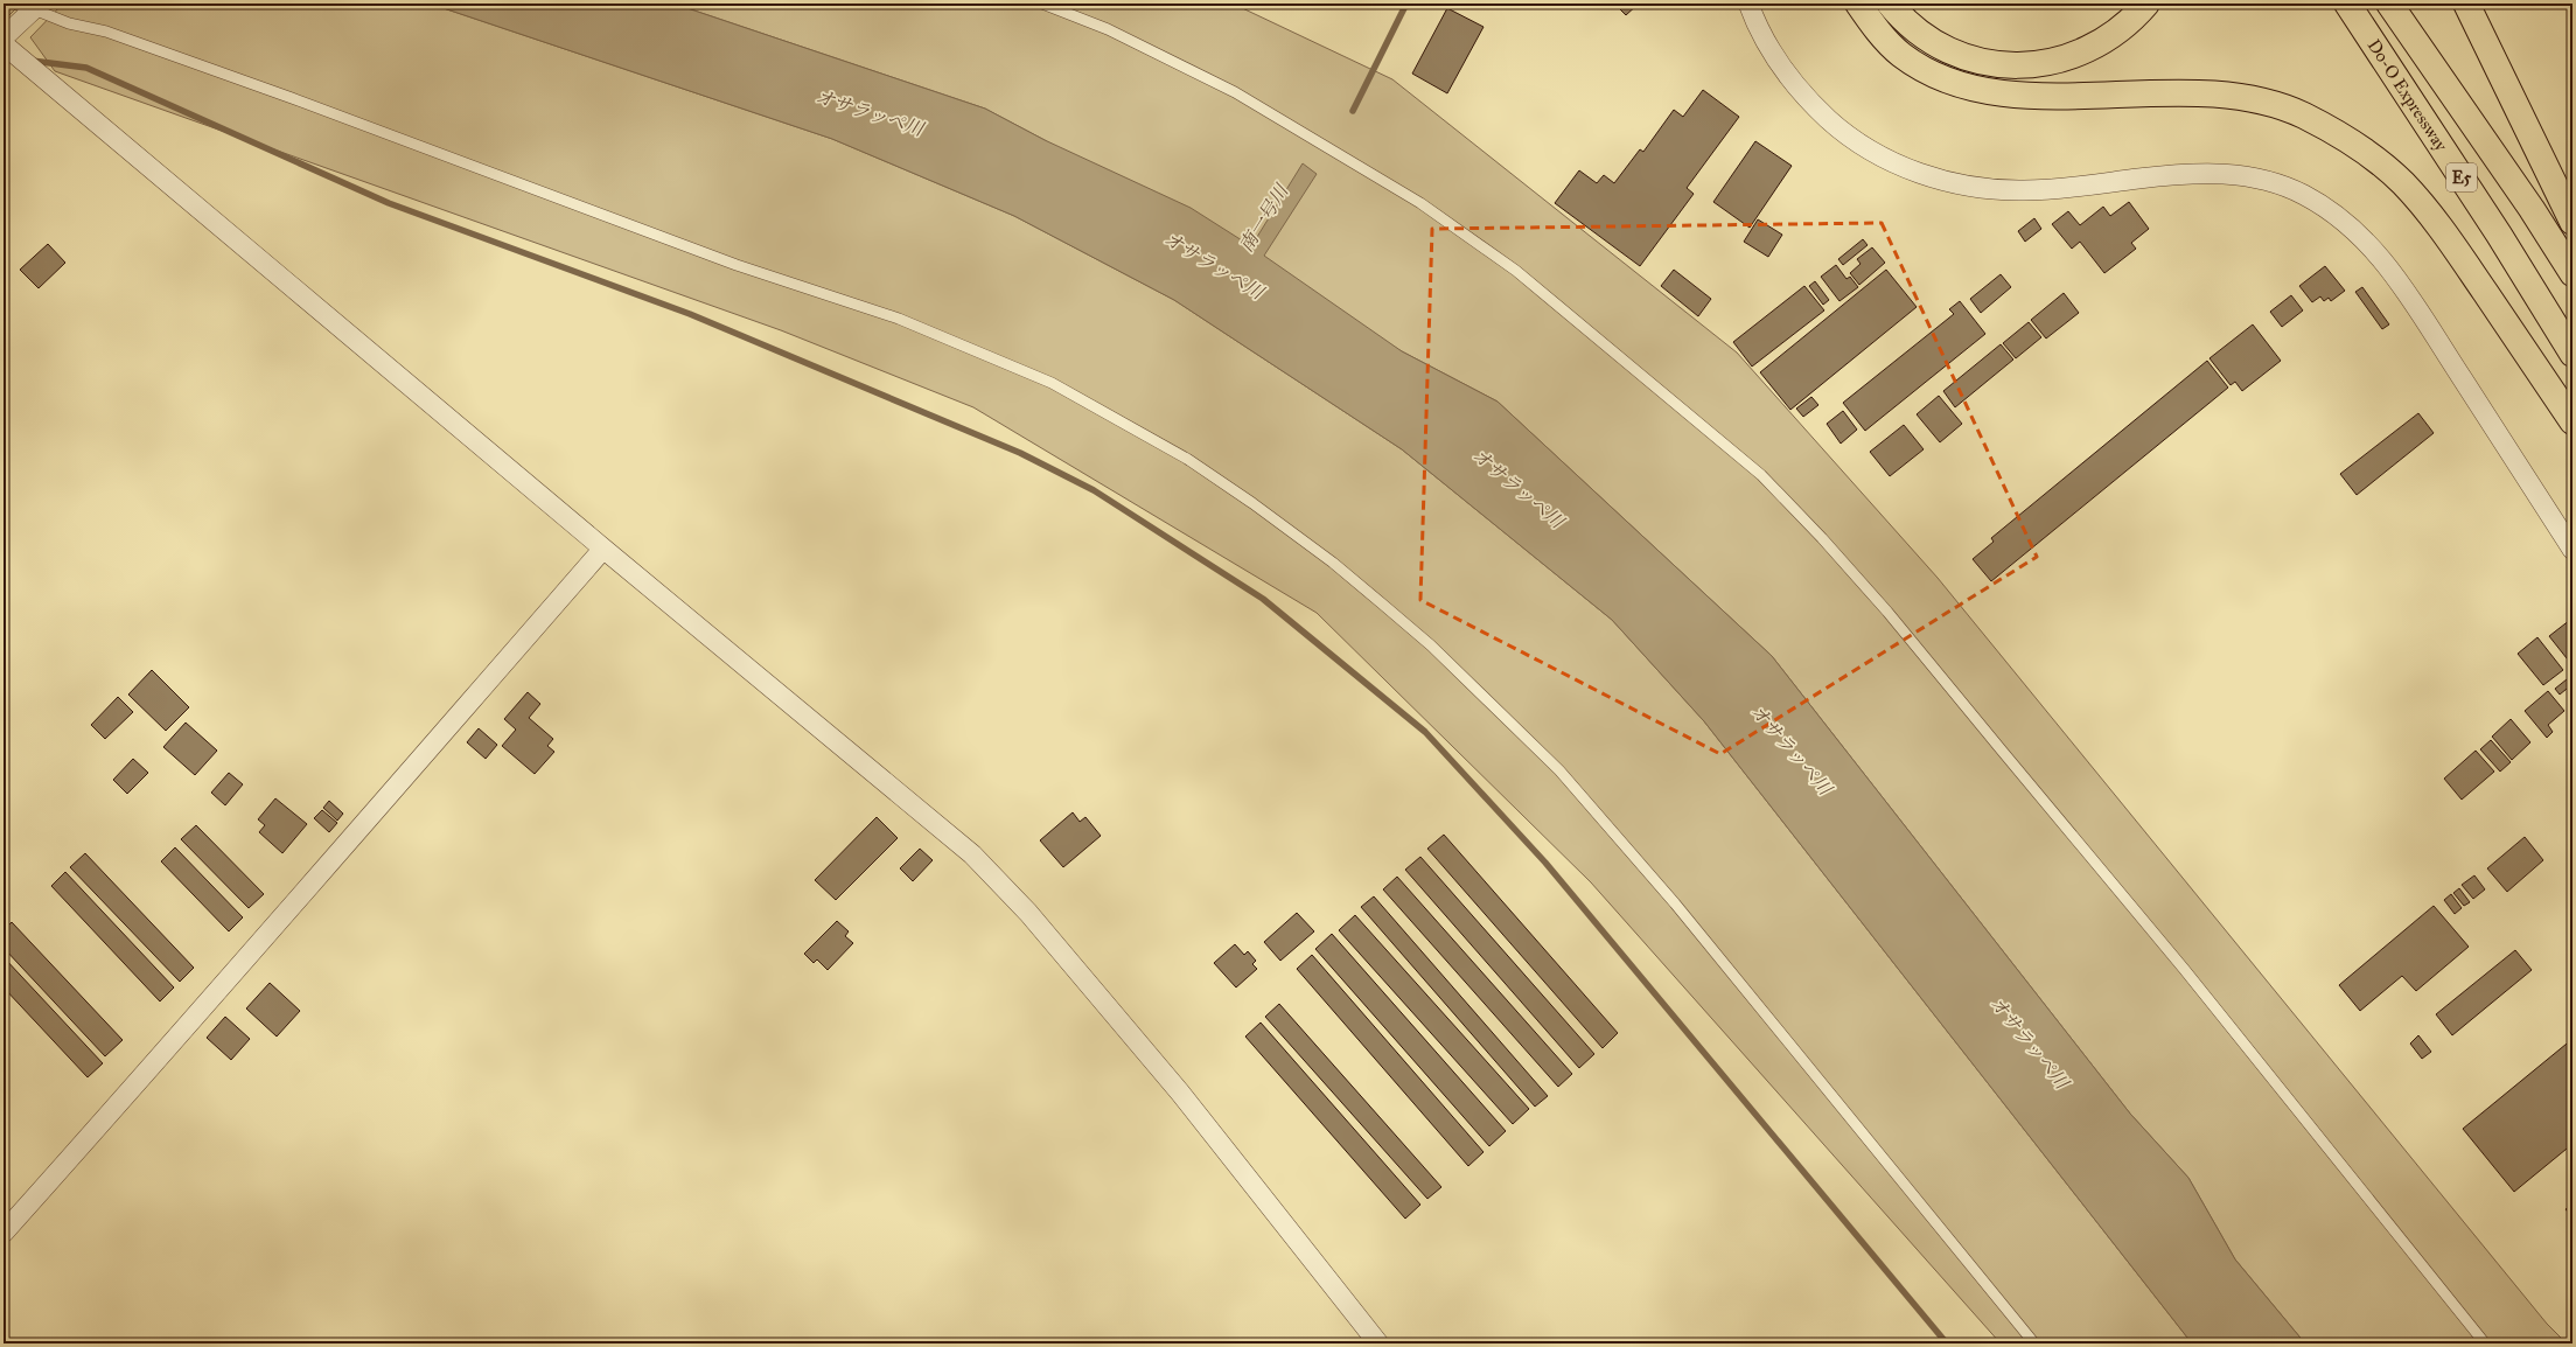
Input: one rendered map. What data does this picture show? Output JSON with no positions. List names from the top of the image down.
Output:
{
  "streets": {
    "highway": ["Do-O Expressway", "E5"]
  },
  "water": ["オサラッペ川", "南一号川"]
}
